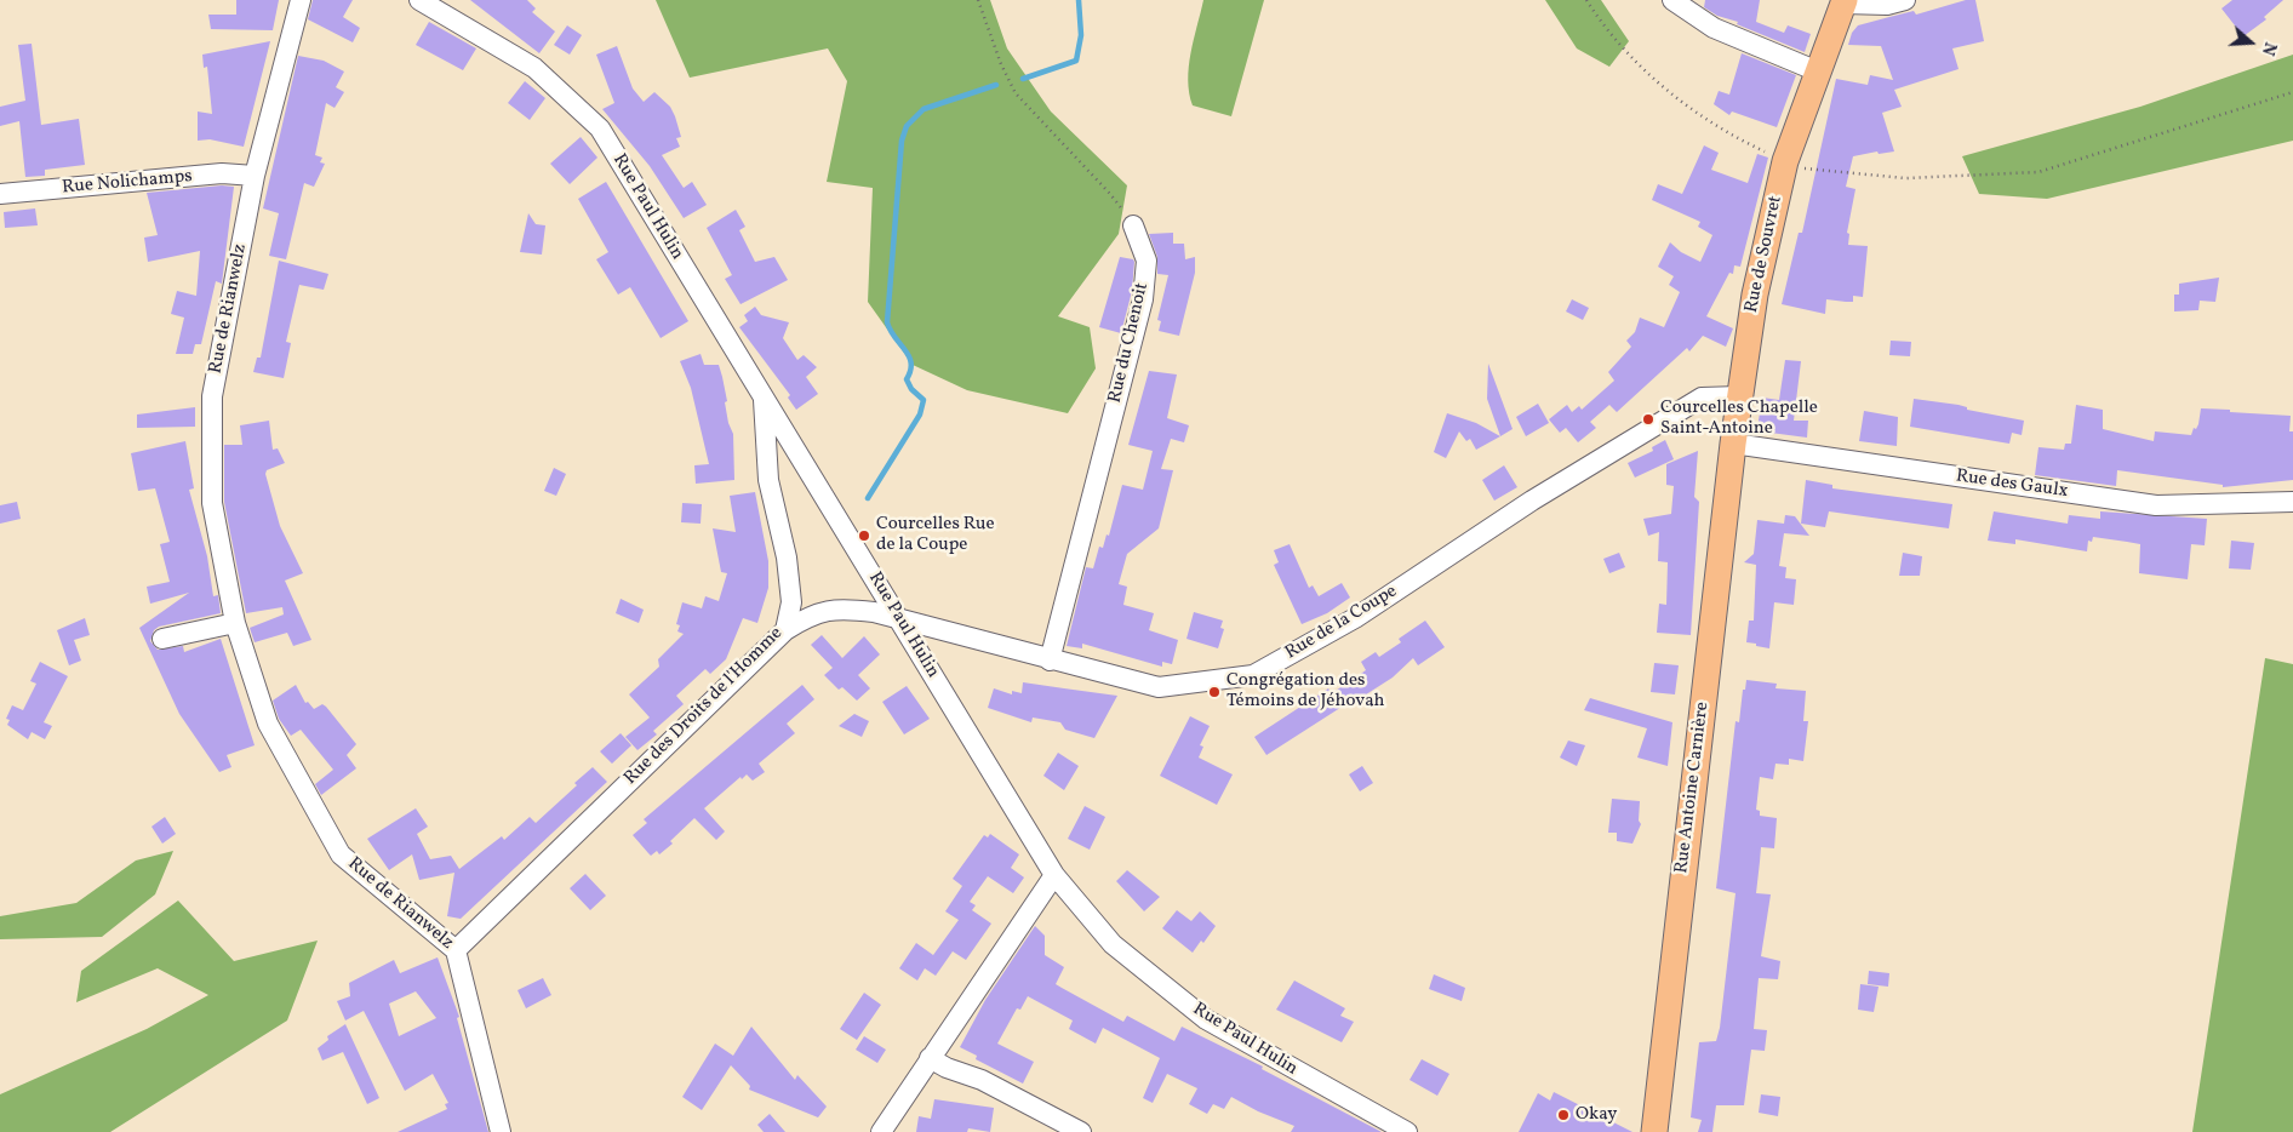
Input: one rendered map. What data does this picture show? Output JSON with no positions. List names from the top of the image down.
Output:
{
  "streets": {
    "main road": ["Rue de Souvret", "Rue Antoine Carnière"],
    "street": [
      "Rue Nolichamps",
      "Rue Paul Hulin",
      "Rue de Rianwelz",
      "Rue du Chenoit",
      "Rue des Gaulx",
      "Rue de la Coupe",
      "Rue des Droits de l'Homme"
    ]
  },
  "crossings": [
    ["Rue Nolichamps", "Rue de Rianwelz"],
    ["Rue Paul Hulin", "Rue de la Coupe"],
    ["Rue Paul Hulin", "Rue des Droits de l'Homme"],
    ["Rue de Souvret", "Rue des Gaulx"],
    ["Rue de Souvret", "Rue de la Coupe"],
    ["Rue de Souvret", "Rue Antoine Carnière"],
    ["Rue de Rianwelz", "Rue des Droits de l'Homme"],
    ["Rue du Chenoit", "Rue de la Coupe"],
    ["Rue des Gaulx", "Rue Antoine Carnière"],
    ["Rue de la Coupe", "Rue des Droits de l'Homme"]
  ],
  "places": [
    "Courcelles Chapelle Saint-Antoine",
    "Courcelles Rue de la Coupe",
    "Congrégation des Témoins de Jéhovah",
    "Okay"
  ],
  "north": "right"
}
